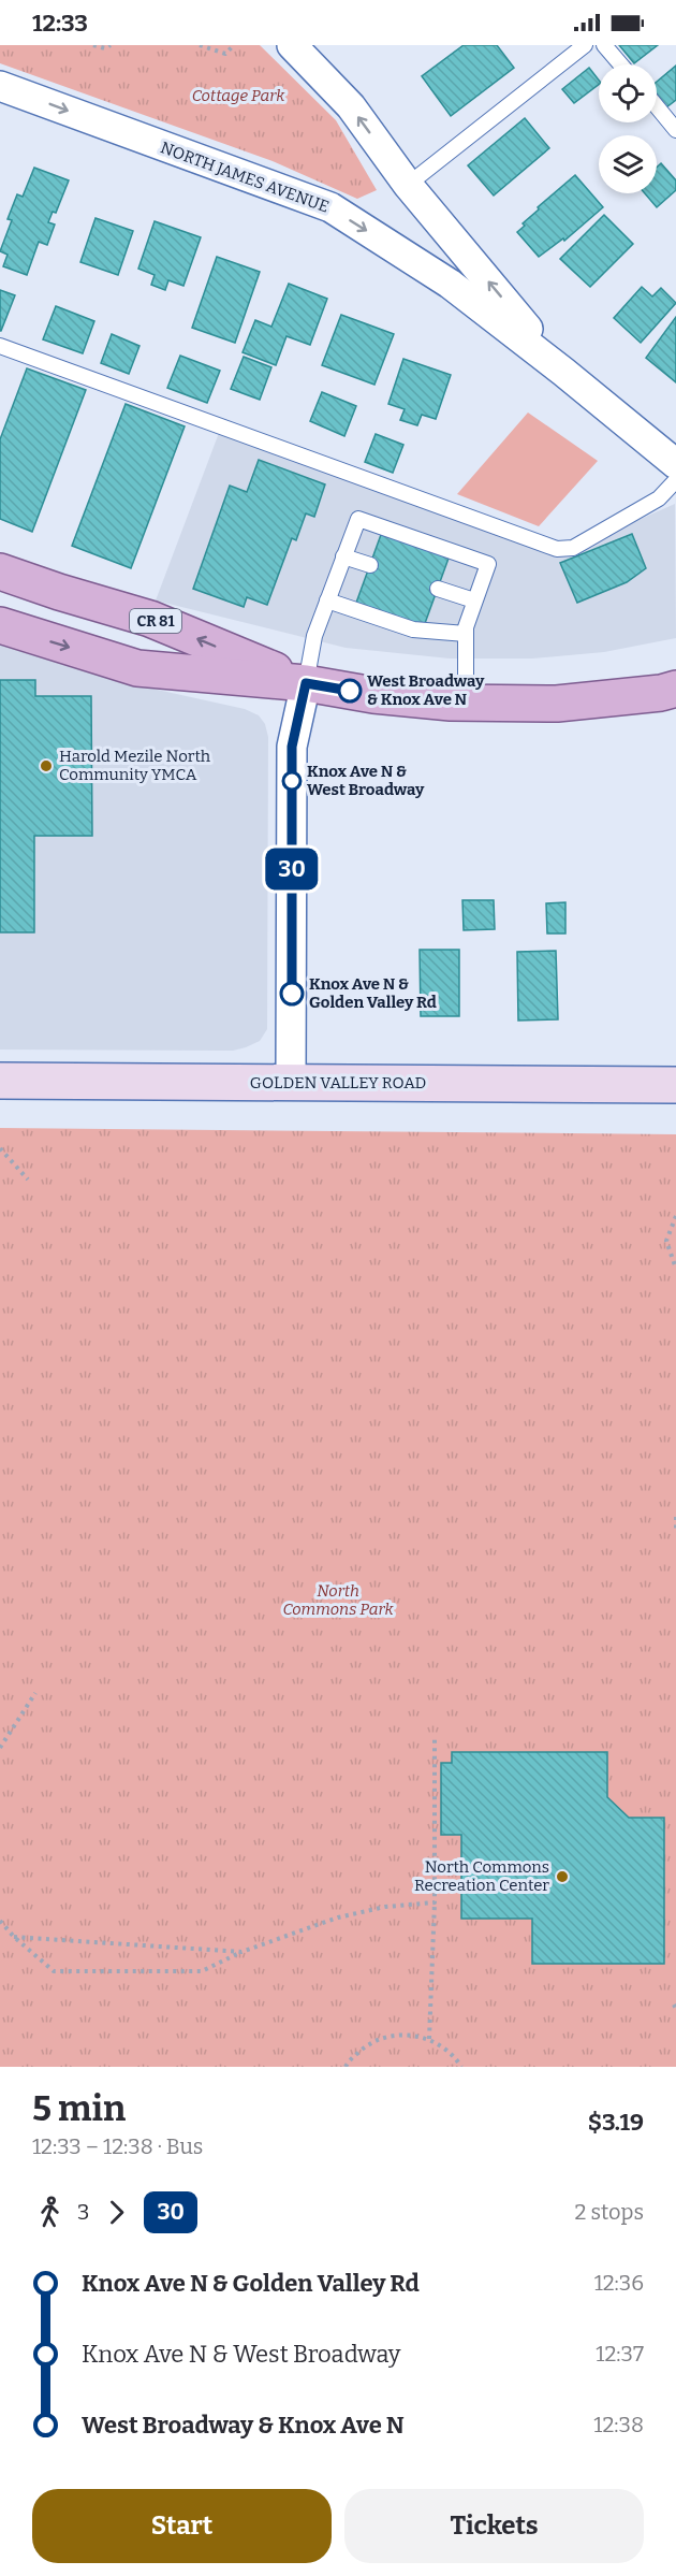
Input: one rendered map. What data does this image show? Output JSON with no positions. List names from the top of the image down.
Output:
{
  "streets": {
    "main road": ["CR 81"],
    "street": ["NORTH JAMES AVENUE", "GOLDEN VALLEY ROAD"]
  },
  "parks": ["Cottage Park", "North Commons Park"],
  "places": [
    "West Broadway & Knox Ave N",
    "Harold Mezile North Community YMCA",
    "Knox Ave N & West Broadway",
    "Knox Ave N & Golden Valley Rd",
    "North Commons Recreation Center"
  ],
  "lines": ["bus line 30"],
  "page": {
    "status": "12:33",
    "on_map": "30",
    "heading": ["5 min", "12:33 – 12:38 · Bus", "$3.19"],
    "legs": ["3", "30", "2 stops"],
    "list": [
      {
        "name": "Knox Ave N & Golden Valley Rd",
        "value": "12:36"
      },
      {
        "name": "Knox Ave N & West Broadway",
        "value": "12:37"
      },
      {
        "name": "West Broadway & Knox Ave N",
        "value": "12:38"
      }
    ],
    "buttons": ["Start", "Tickets"]
  }
}
